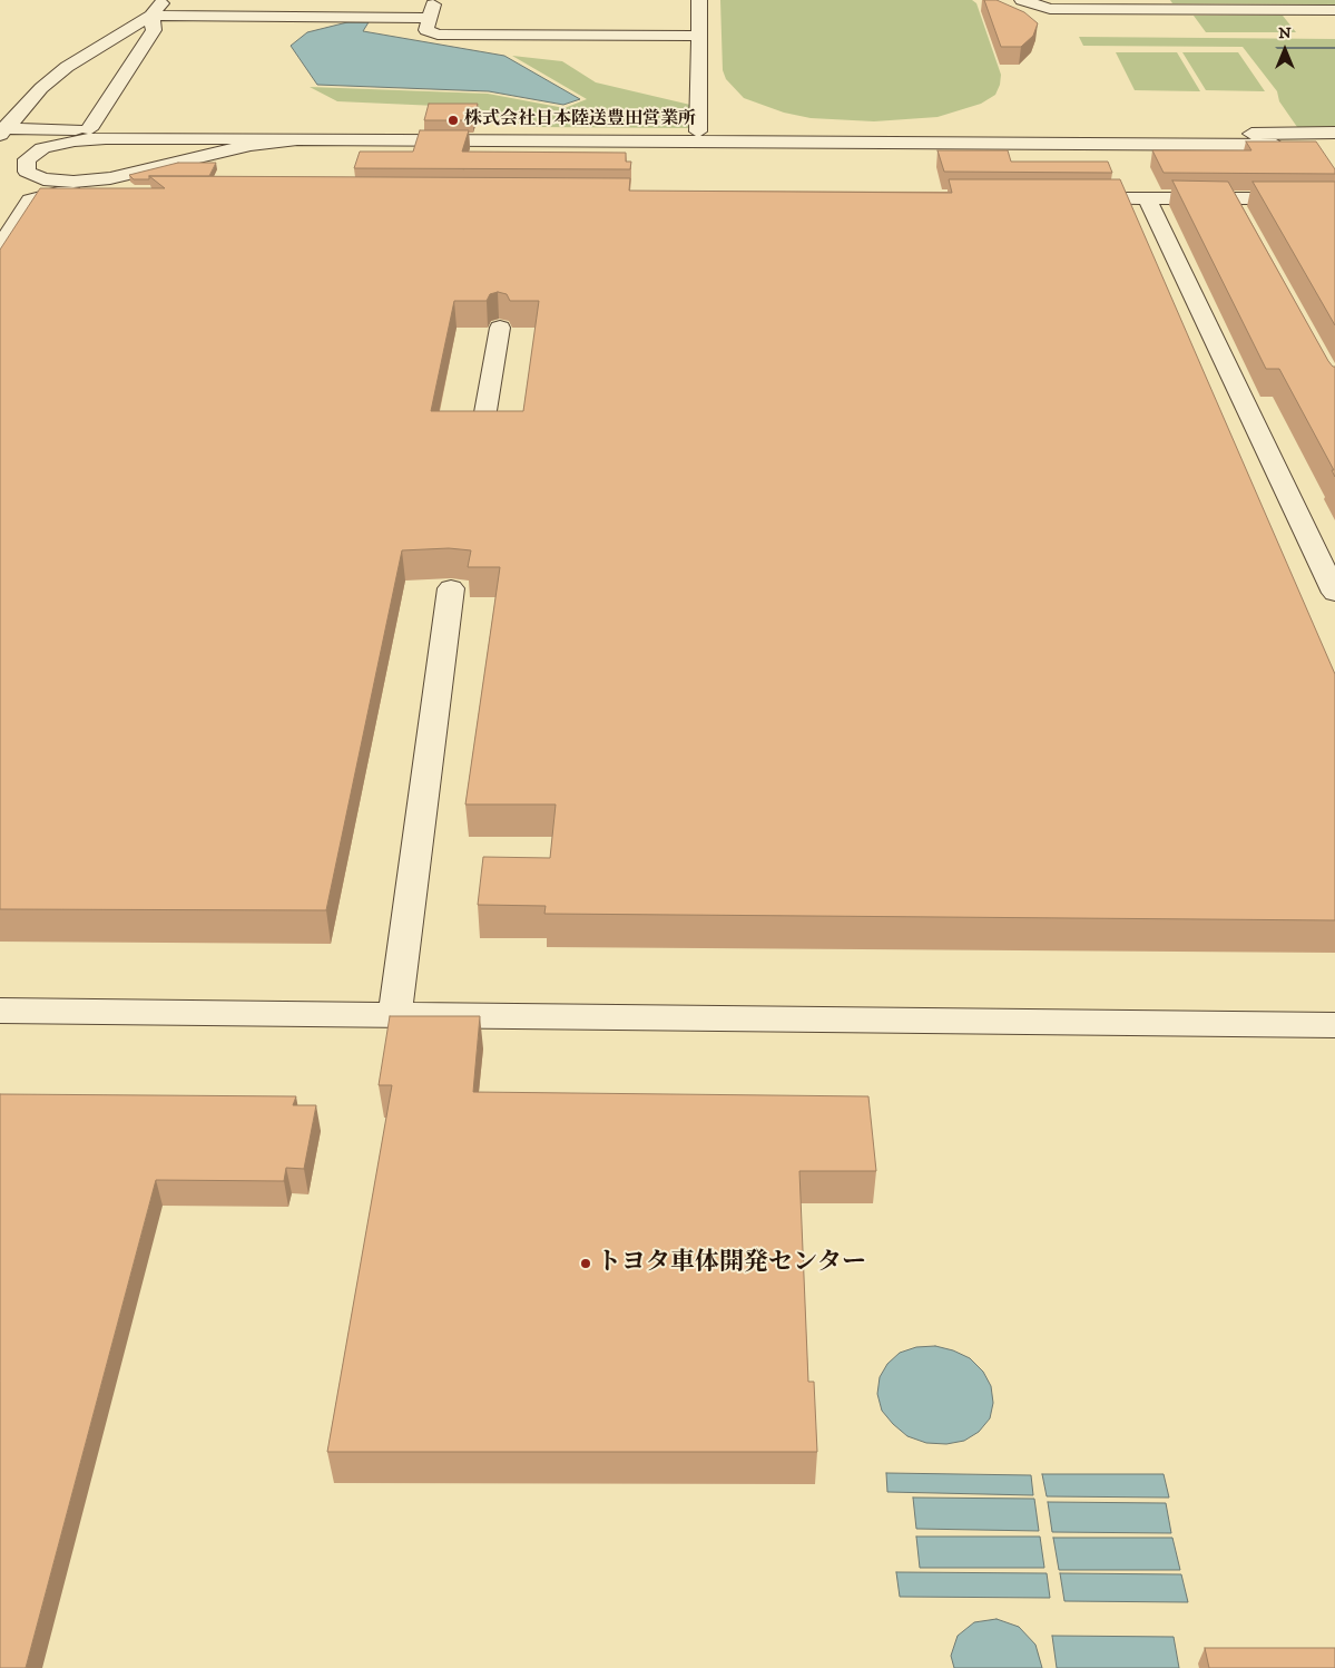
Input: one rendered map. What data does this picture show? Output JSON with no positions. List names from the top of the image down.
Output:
{
  "places": ["株式会社日本陸送豊田営業所", "トヨタ車体開発センター"],
  "north": "top"
}
